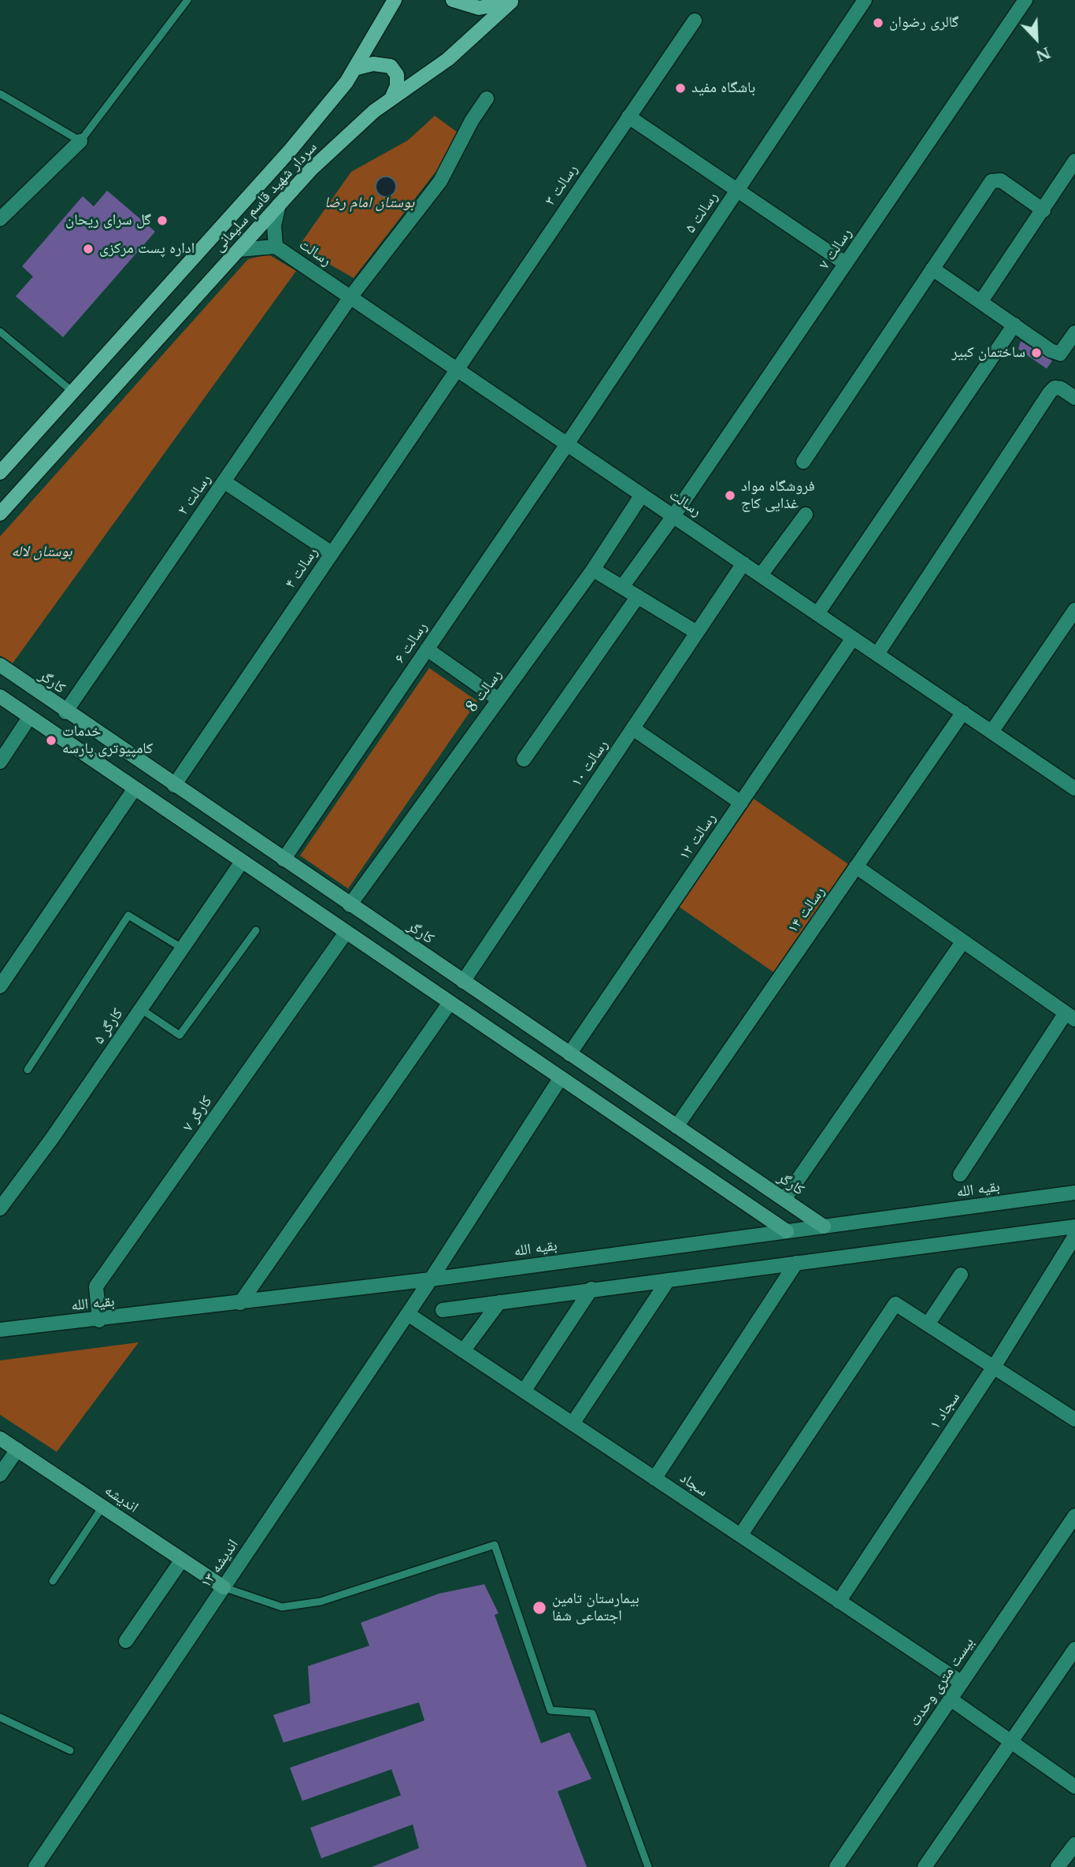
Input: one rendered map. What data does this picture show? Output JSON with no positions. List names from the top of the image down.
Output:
{
  "streets": {
    "main road": ["سردار شهید قاسم سلیمانی"],
    "street": [
      "رسالت ۳",
      "رسالت ۵",
      "رسالت ۷",
      "رسالت",
      "رسالت ۲",
      "رسالت ۴",
      "رسالت ۶",
      "کارگر",
      "رسالت 8",
      "رسالت ۱۰",
      "رسالت ۱۲",
      "رسالت ۱۴",
      "کارگر ۵",
      "کارگر ۷",
      "بقیه الله",
      "سجاد ۱",
      "سجاد",
      "اندیشه",
      "اندیشه ۱۳",
      "بیست متری وحدت"
    ]
  },
  "crossings": [
    ["رسالت ۳", "رسالت"],
    ["رسالت ۳", "رسالت ۴"],
    ["سردار شهید قاسم سلیمانی", "رسالت"],
    ["رسالت ۵", "رسالت"],
    ["رسالت ۵", "رسالت ۶"],
    ["رسالت ۷", "رسالت"],
    ["رسالت", "رسالت ۲"],
    ["رسالت", "رسالت ۴"],
    ["رسالت", "رسالت ۶"],
    ["رسالت", "رسالت 8"],
    ["رسالت", "رسالت ۱۰"],
    ["رسالت", "رسالت ۱۲"],
    ["رسالت", "رسالت ۱۴"],
    ["رسالت ۲", "کارگر"],
    ["رسالت ۴", "کارگر"],
    ["رسالت ۶", "کارگر"],
    ["کارگر", "رسالت 8"],
    ["کارگر", "رسالت ۱۰"],
    ["کارگر", "رسالت ۱۲"],
    ["کارگر", "رسالت ۱۴"],
    ["کارگر", "بقیه الله"],
    ["کارگر ۷", "بقیه الله"],
    ["بقیه الله", "اندیشه ۱۳"],
    ["سجاد ۱", "سجاد"],
    ["سجاد", "اندیشه ۱۳"],
    ["سجاد", "بیست متری وحدت"],
    ["اندیشه", "اندیشه ۱۳"]
  ],
  "parks": ["بوستان امام رضا", "بوستان لاله"],
  "places": [
    "گالری رضوان",
    "باشگاه مفید",
    "گل سرای ریحان",
    "اداره پست مرکزی",
    "ساختمان کبیر",
    "فروشگاه مواد غذایی کاج",
    "خدمات کامپیوتری پارسه",
    "بیمارستان تامین اجتماعی شفا"
  ],
  "north": "bottom right"
}
